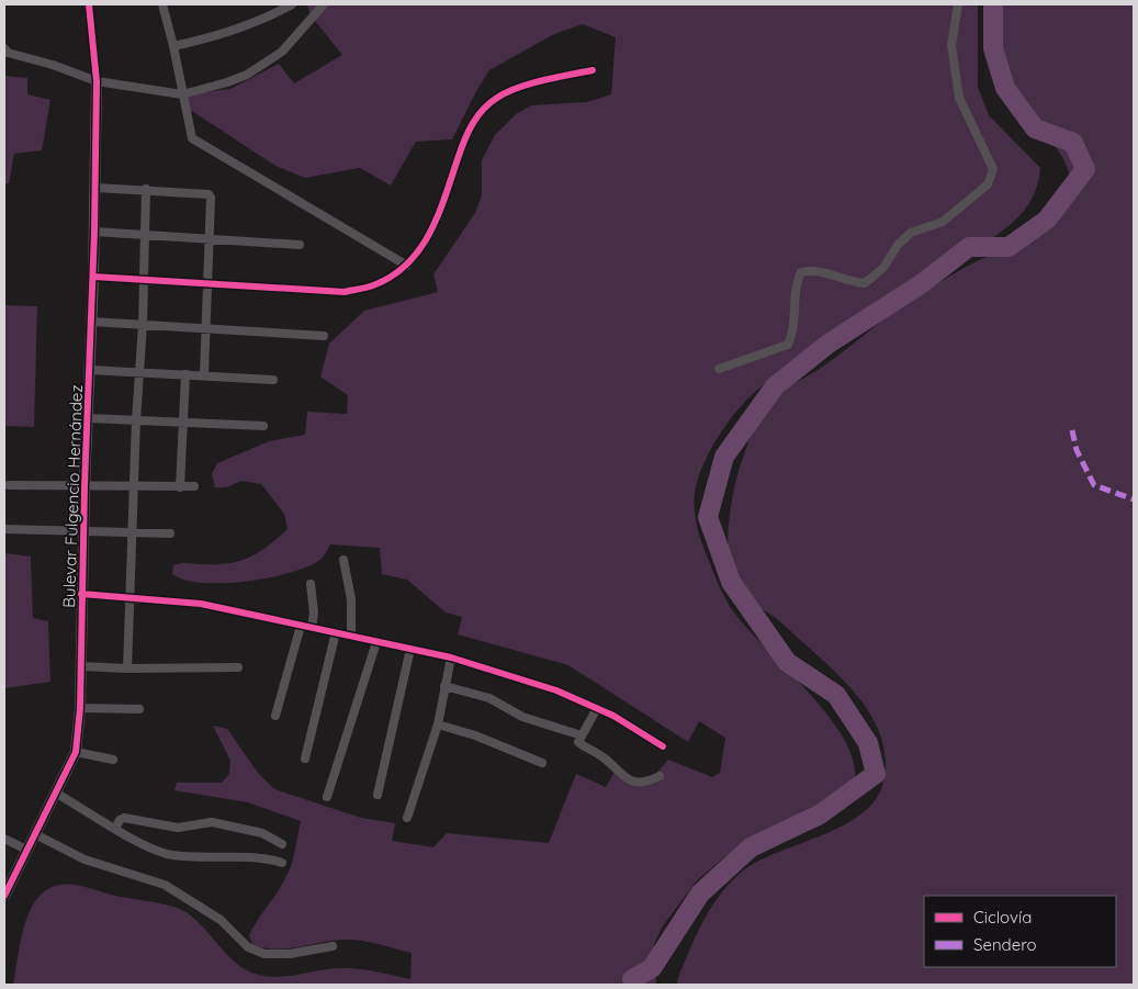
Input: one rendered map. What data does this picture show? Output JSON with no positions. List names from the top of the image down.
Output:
{
  "streets": {
    "street": ["Bulevar Fulgencio Hernández"]
  },
  "legend": ["Ciclovía", "Sendero"]
}
